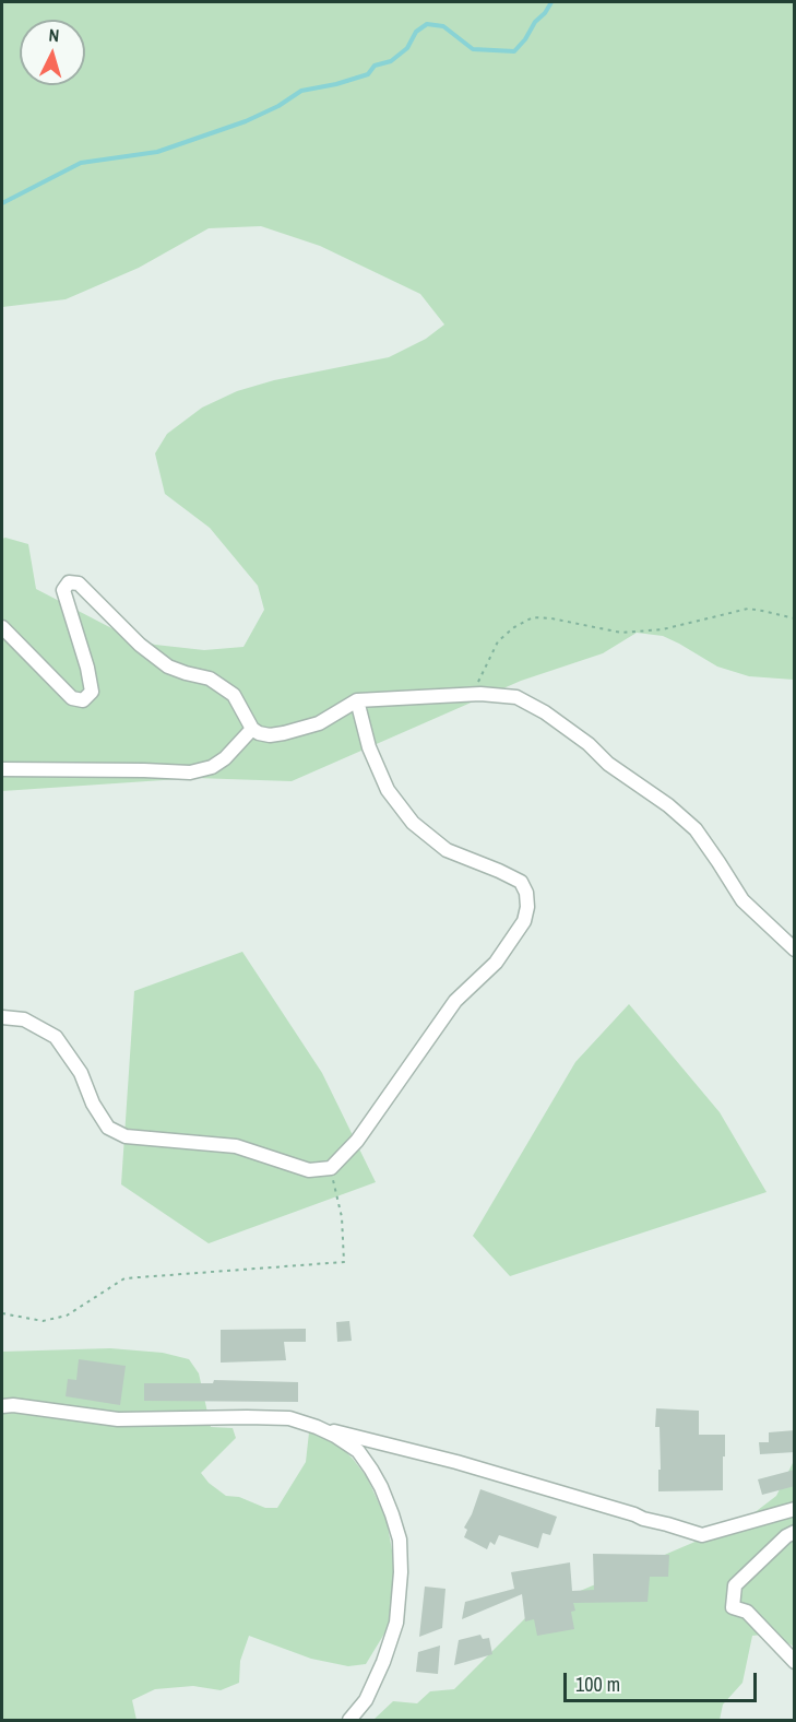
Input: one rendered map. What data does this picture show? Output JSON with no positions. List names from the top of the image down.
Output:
{
  "scale_bar": "100 m",
  "north": "top"
}
